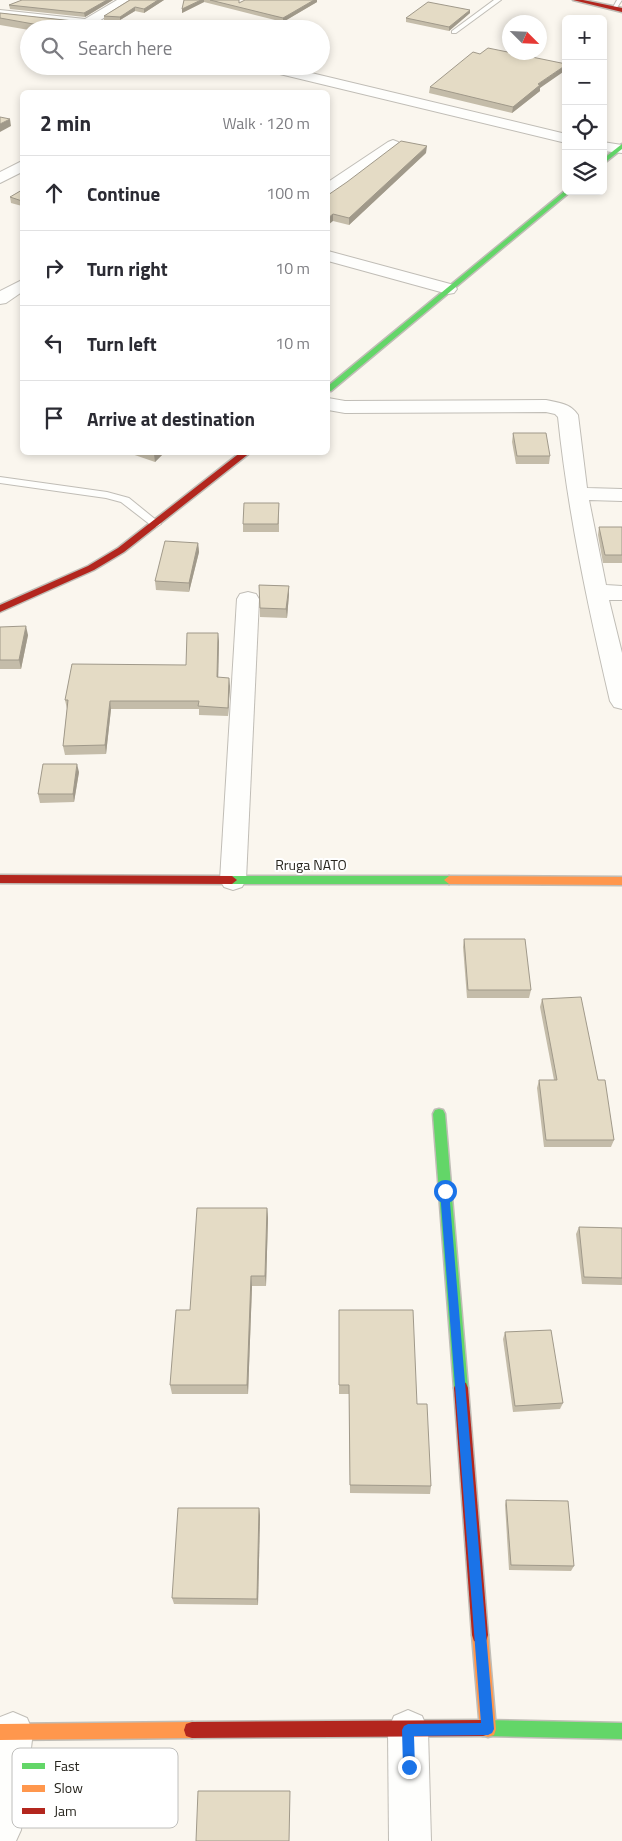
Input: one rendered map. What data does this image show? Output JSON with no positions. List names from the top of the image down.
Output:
{
  "streets": {
    "street": ["Rruga NATO"]
  },
  "legend": ["Fast", "Slow", "Jam"],
  "north": "bottom right",
  "page": {
    "map_buttons": ["+", "−"],
    "search": "Search here",
    "heading": ["2 min", "Walk · 120 m"],
    "list": [
      ["Continue", "100 m"],
      ["Turn right", "10 m"],
      ["Turn left", "10 m"],
      "Arrive at destination"
    ]
  }
}
